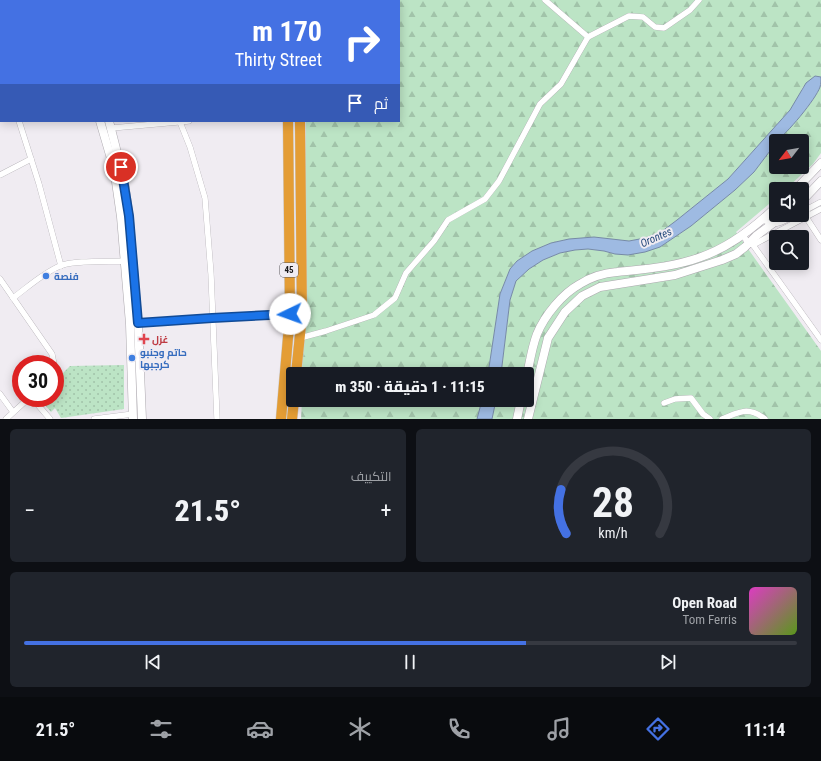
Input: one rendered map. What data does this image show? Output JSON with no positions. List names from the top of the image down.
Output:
{
  "streets": {
    "highway": ["45"]
  },
  "water": ["Orontes"],
  "places": {
    "other": ["فنصة", "حاتم وجنبو كرجبها"],
    "health": ["غزل"]
  },
  "north": "bottom left",
  "page": {
    "turn": ["170 m", "Thirty Street"],
    "then": "ثم",
    "limit": "30",
    "trip": "11:15 · 1 دقيقة · 350 m",
    "tile": "التكييف",
    "heat": ["−", "21.5°", "+"],
    "song": ["Open Road", "Tom Ferris"],
    "tabs": ["11:14", "21.5°"],
    "gauge": ["28", "km/h"]
  }
}
